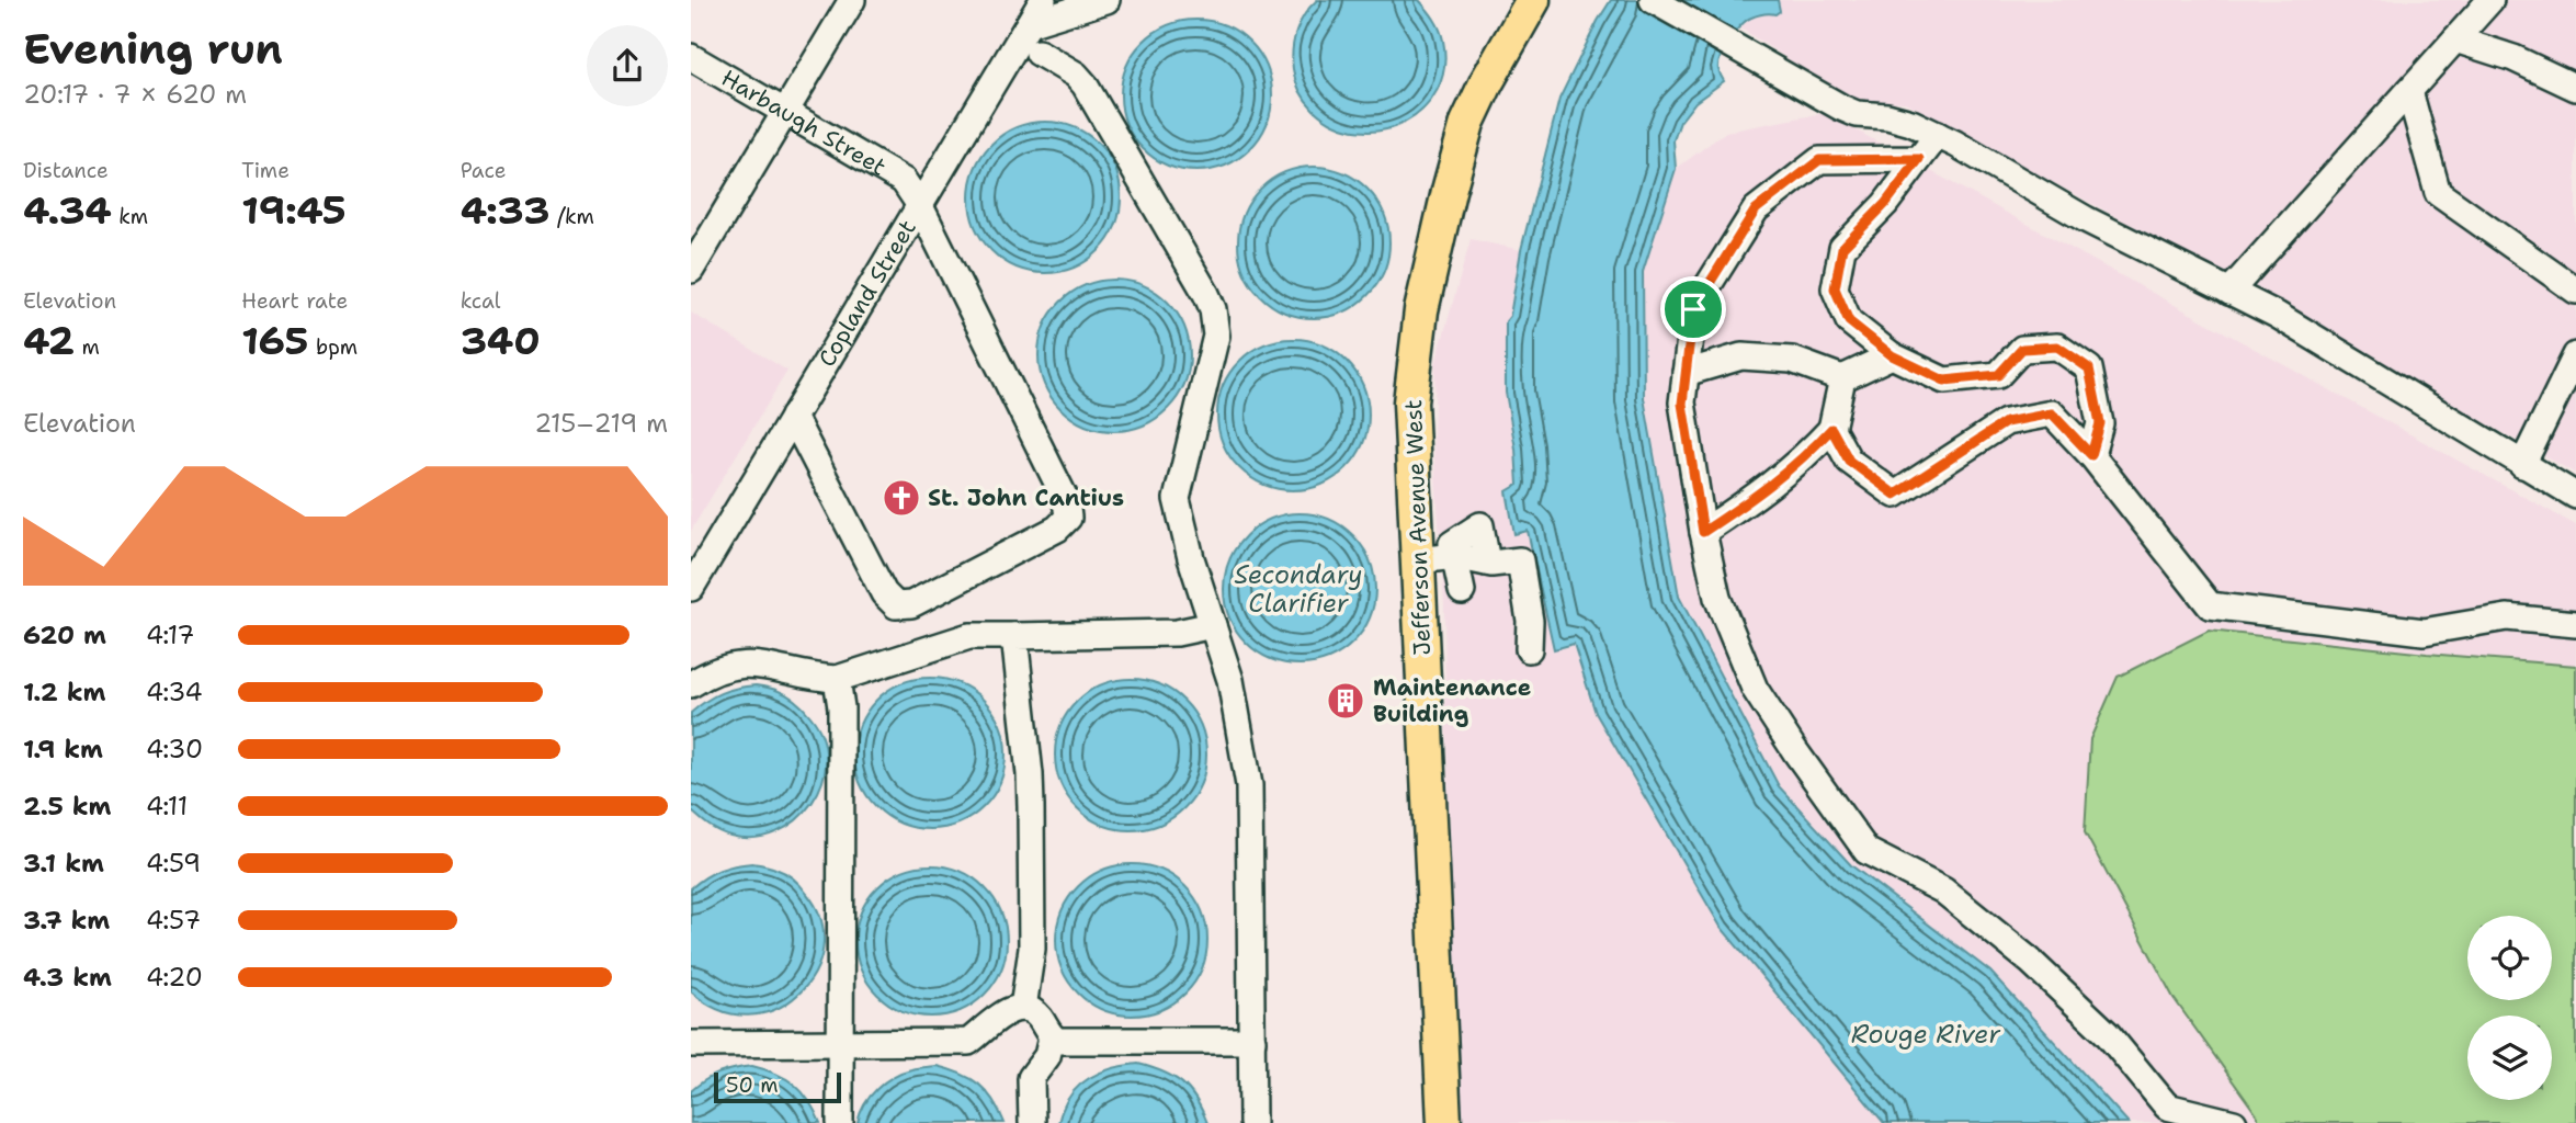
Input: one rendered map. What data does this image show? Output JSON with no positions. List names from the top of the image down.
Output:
{
  "streets": {
    "main road": ["Jefferson Avenue West"],
    "street": ["Harbaugh Street", "Copland Street"]
  },
  "crossings": [
    ["Harbaugh Street", "Copland Street"]
  ],
  "water": ["Secondary Clarifier", "Rouge River"],
  "places": {
    "church": ["St. John Cantius"],
    "building": ["Maintenance Building"]
  },
  "scale_bar": "50 m",
  "page": {
    "heading": ["Evening run", "20:17 · 7 × 620 m"],
    "stats": [
      ["Distance", "4.34 km"],
      ["Time", "19:45"],
      ["Pace", "4:33 /km"],
      ["Elevation", "42 m"],
      ["Heart rate", "165 bpm"],
      ["kcal", "340"]
    ],
    "chart": ["Elevation", "215–219 m"],
    "list": [
      {
        "name": "620 m",
        "note": "4:17"
      },
      {
        "name": "1.2 km",
        "note": "4:34"
      },
      {
        "name": "1.9 km",
        "note": "4:30"
      },
      {
        "name": "2.5 km",
        "note": "4:11"
      },
      {
        "name": "3.1 km",
        "note": "4:59"
      },
      {
        "name": "3.7 km",
        "note": "4:57"
      },
      {
        "name": "4.3 km",
        "note": "4:20"
      }
    ],
    "scale": "50 m"
  }
}
